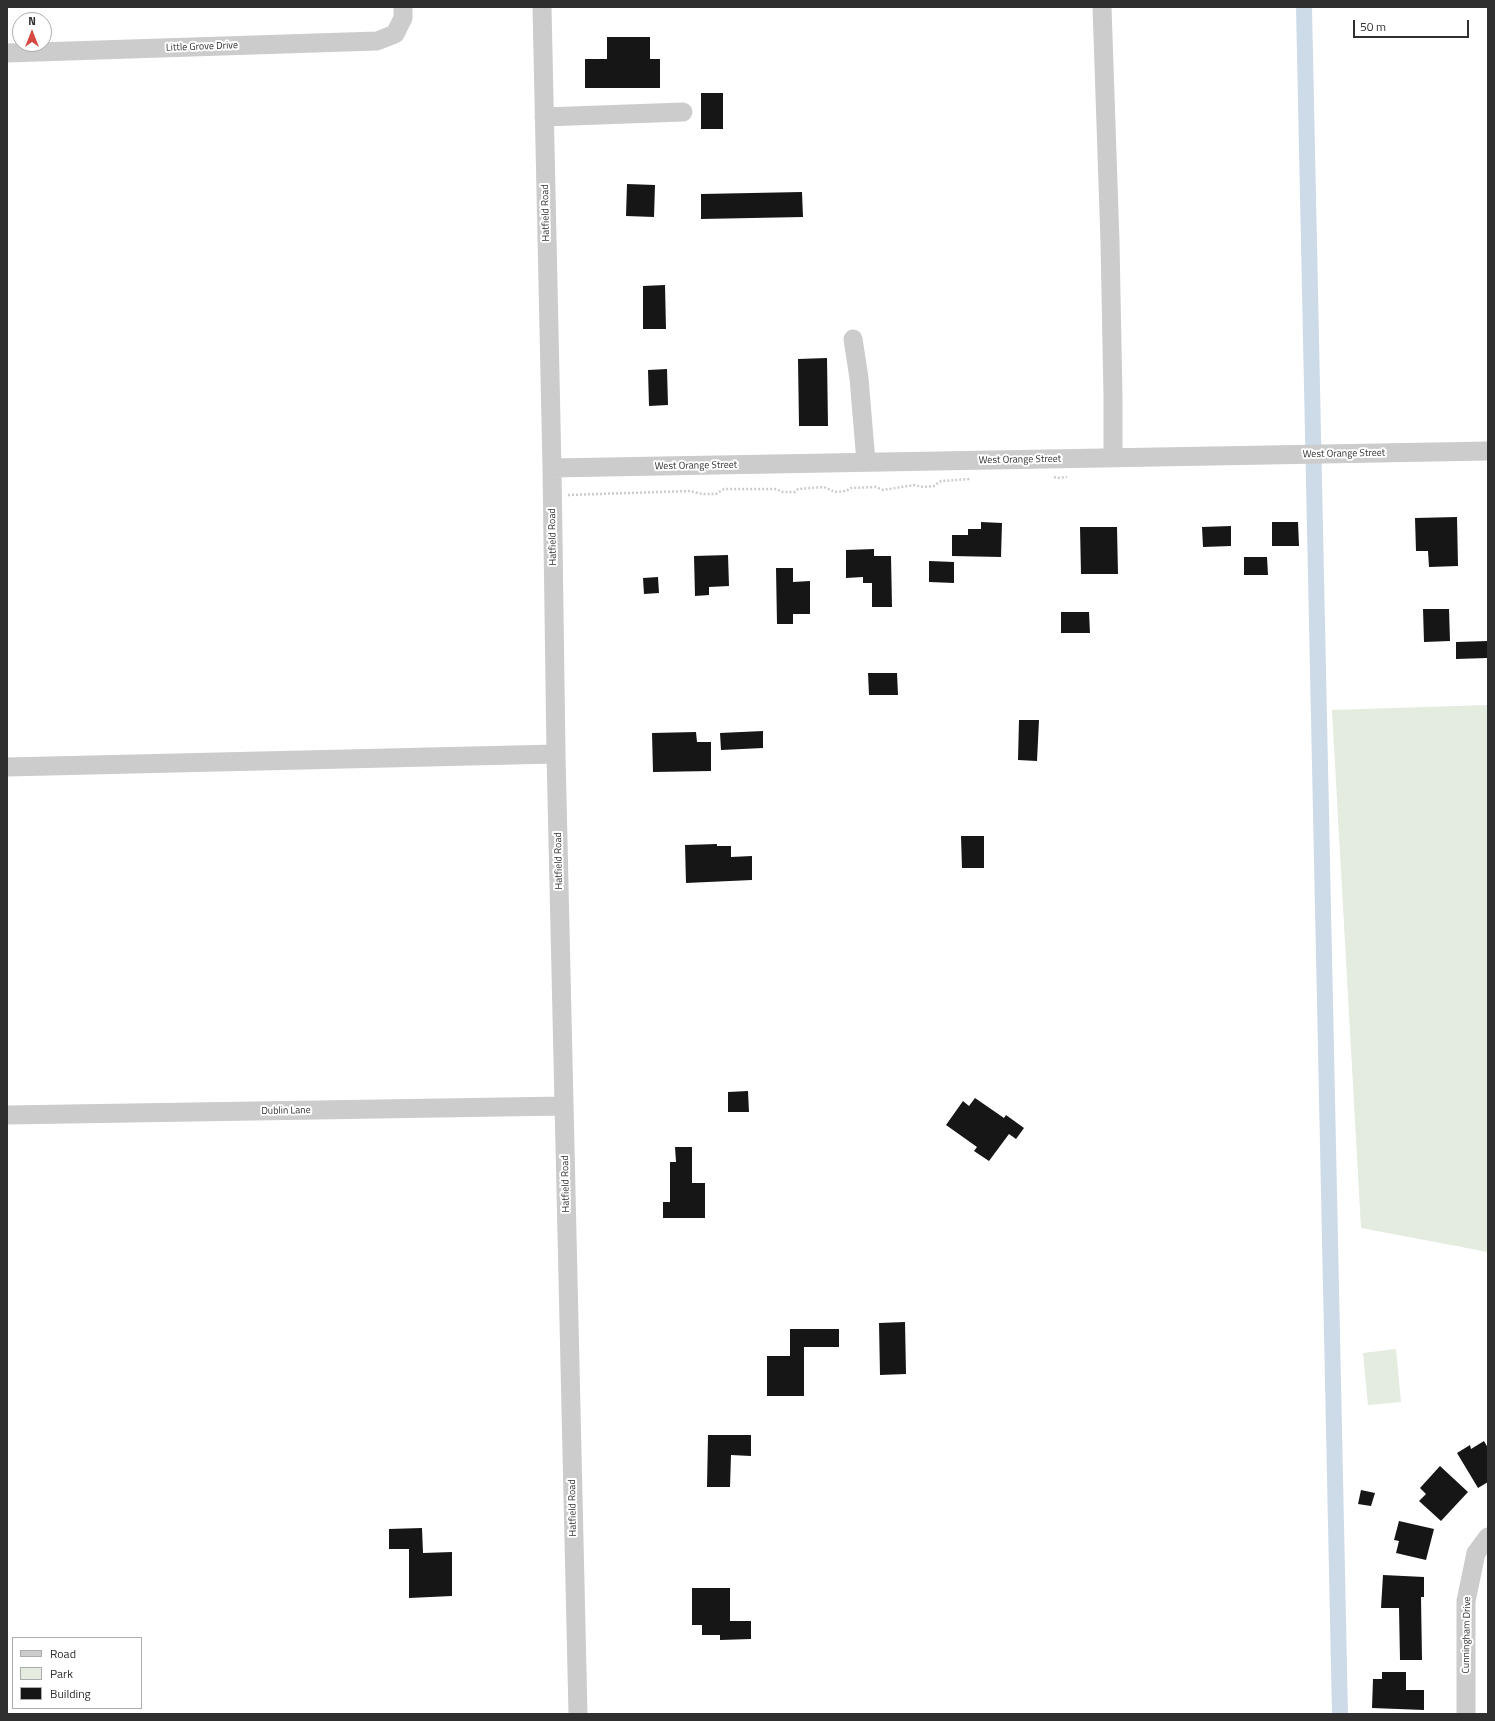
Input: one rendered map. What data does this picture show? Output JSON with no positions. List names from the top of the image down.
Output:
{
  "streets": {
    "street": [
      "Little Grove Drive",
      "Hatfield Road",
      "West Orange Street",
      "Dublin Lane",
      "Cunningham Drive"
    ]
  },
  "crossings": [
    ["Hatfield Road", "West Orange Street"],
    ["Hatfield Road", "Dublin Lane"]
  ],
  "legend": ["Road", "Park", "Building"],
  "scale_bar": "50 m",
  "north": "top"
}
